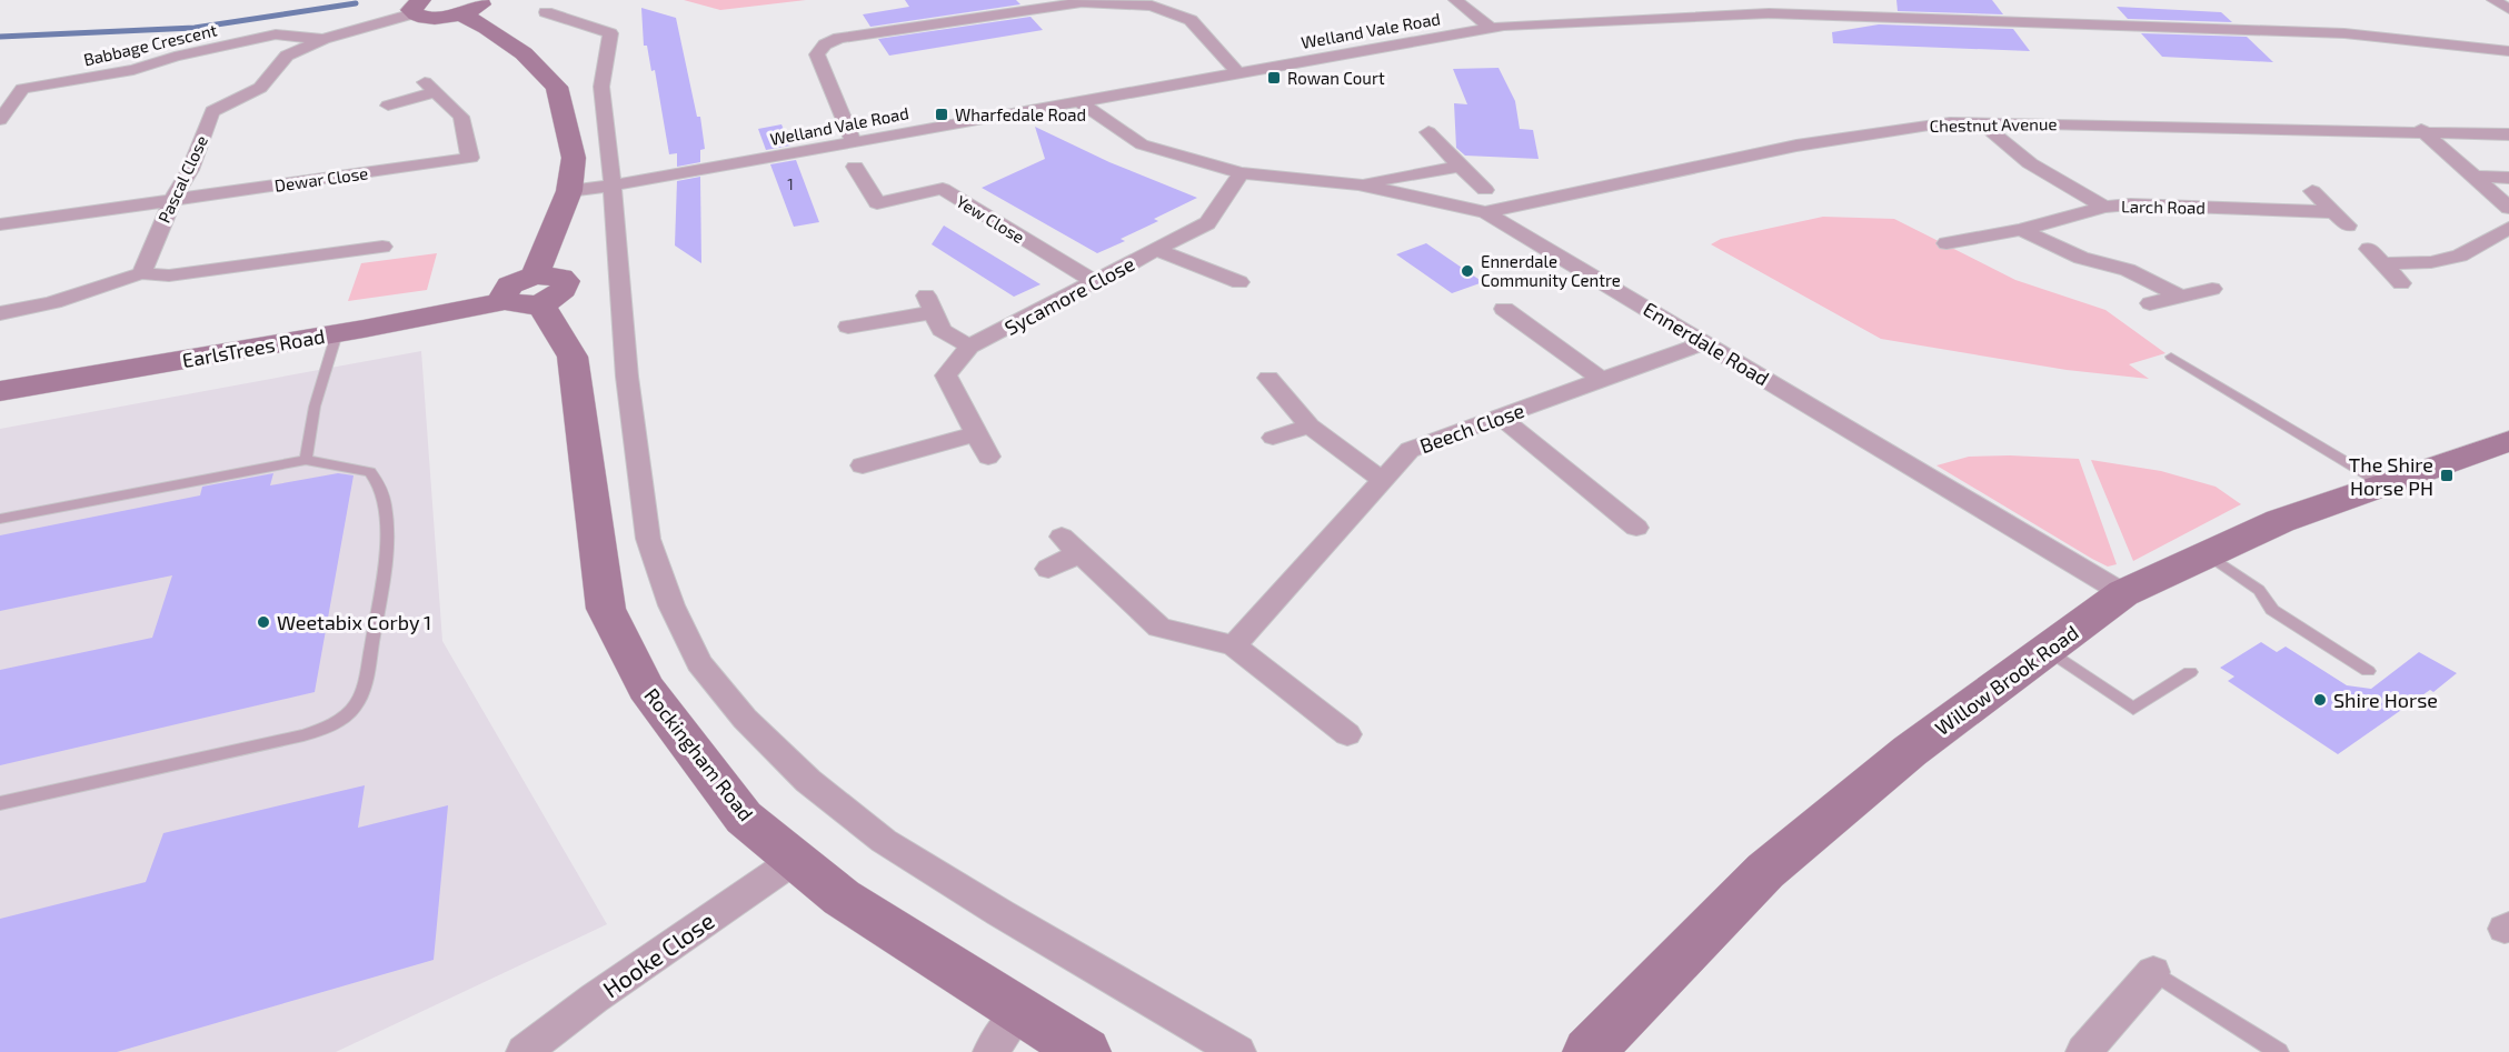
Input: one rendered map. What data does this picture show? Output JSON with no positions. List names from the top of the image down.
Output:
{
  "streets": {
    "street": [
      "Welland Vale Road",
      "Babbage Crescent",
      "Chestnut Avenue",
      "Pascal Close",
      "Dewar Close",
      "Larch Road",
      "Yew Close",
      "Sycamore Close",
      "Ennerdale Road",
      "EarlsTrees Road",
      "Beech Close",
      "Willow Brook Road",
      "Rockingham Road",
      "Hooke Close"
    ]
  },
  "crossings": [
    ["Welland Vale Road", "Ennerdale Road"],
    ["Babbage Crescent", "Pascal Close"],
    ["Chestnut Avenue", "Larch Road"],
    ["Chestnut Avenue", "Ennerdale Road"],
    ["Pascal Close", "Dewar Close"],
    ["Yew Close", "Sycamore Close"],
    ["Sycamore Close", "Ennerdale Road"],
    ["Ennerdale Road", "Beech Close"],
    ["Ennerdale Road", "Willow Brook Road"],
    ["EarlsTrees Road", "Rockingham Road"],
    ["Rockingham Road", "Hooke Close"]
  ],
  "places": {
    "transit": ["Rowan Court", "Wharfedale Road", "The Shire Horse PH"],
    "other": ["Ennerdale Community Centre", "Weetabix Corby 1", "Shire Horse"]
  },
  "house_numbers": ["1"]
}
